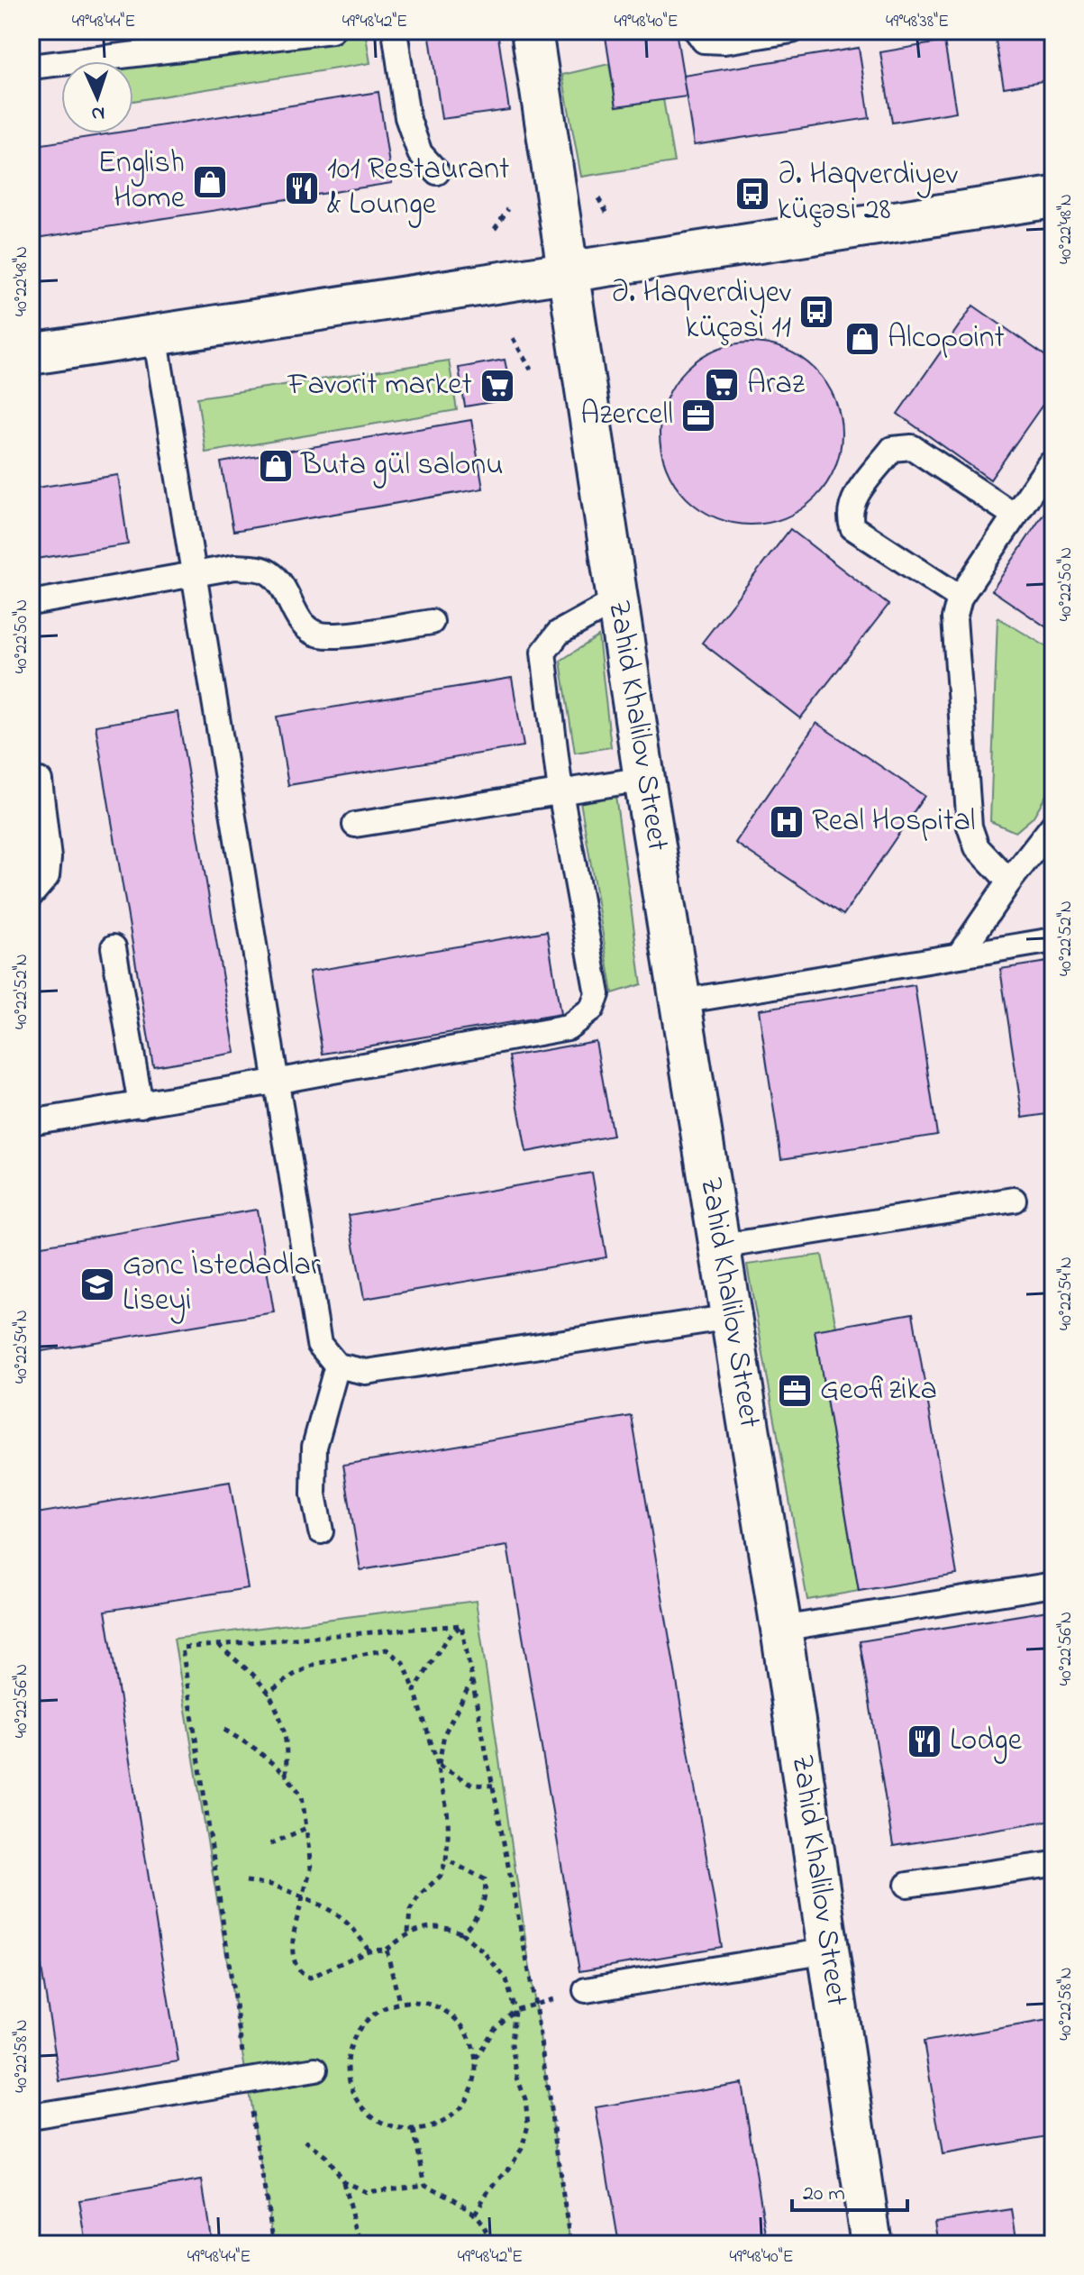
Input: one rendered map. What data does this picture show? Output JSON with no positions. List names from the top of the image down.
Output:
{
  "streets": {
    "street": ["Zahid Khalilov Street"]
  },
  "places": {
    "shop": ["English Home", "Alcopoint", "Buta gül salonu"],
    "restaurant": ["101 Restaurant & Lounge", "Lodge"],
    "bus stop": ["Ə. Haqverdiyev küçəsi 28", "Ə. Haqverdiyev küçəsi 11"],
    "supermarket": ["Araz", "Favorit market"],
    "office": ["Azercell", "Geofizika"],
    "hospital": ["Real Hospital"],
    "school or university": ["Gənc İstedadlar Liseyi"]
  },
  "scale_bar": "20 m",
  "north": "bottom",
  "coordinates": [
    "49°48'44\"E",
    "49°48'42\"E",
    "49°48'40\"E",
    "49°48'38\"E",
    "40°22'48\"N",
    "40°22'50\"N",
    "40°22'52\"N",
    "40°22'54\"N",
    "40°22'56\"N",
    "40°22'58\"N"
  ]
}
